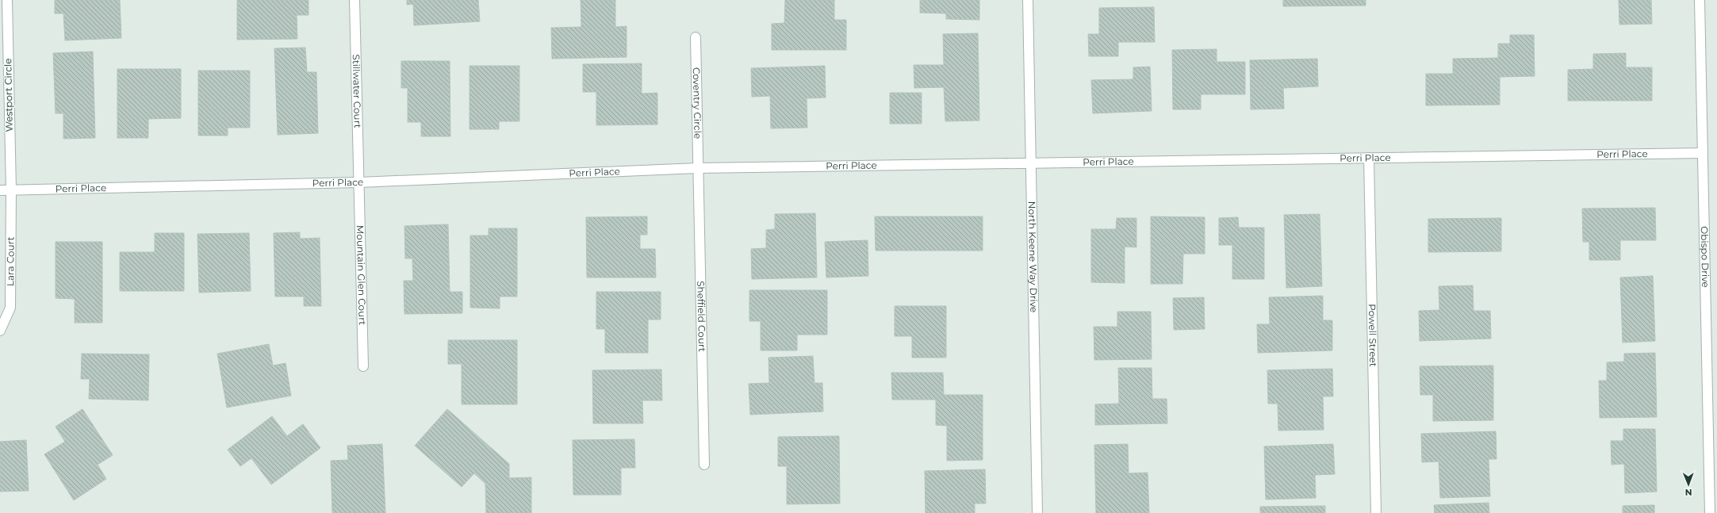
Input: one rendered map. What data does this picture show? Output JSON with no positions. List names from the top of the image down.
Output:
{
  "streets": {
    "street": [
      "Stillwater Court",
      "Westport Circle",
      "Coventry Circle",
      "Perri Place",
      "Obispo Drive",
      "North Keene Way Drive",
      "Lara Court",
      "Mountain Glen Court",
      "Sheffield Court",
      "Powell Street"
    ]
  },
  "crossings": [
    ["Stillwater Court", "Perri Place"],
    ["Stillwater Court", "Mountain Glen Court"],
    ["Westport Circle", "Perri Place"],
    ["Westport Circle", "Lara Court"],
    ["Coventry Circle", "Perri Place"],
    ["Coventry Circle", "Sheffield Court"],
    ["Perri Place", "Obispo Drive"],
    ["Perri Place", "North Keene Way Drive"],
    ["Perri Place", "Lara Court"],
    ["Perri Place", "Mountain Glen Court"],
    ["Perri Place", "Sheffield Court"],
    ["Perri Place", "Powell Street"]
  ],
  "north": "bottom"
}
